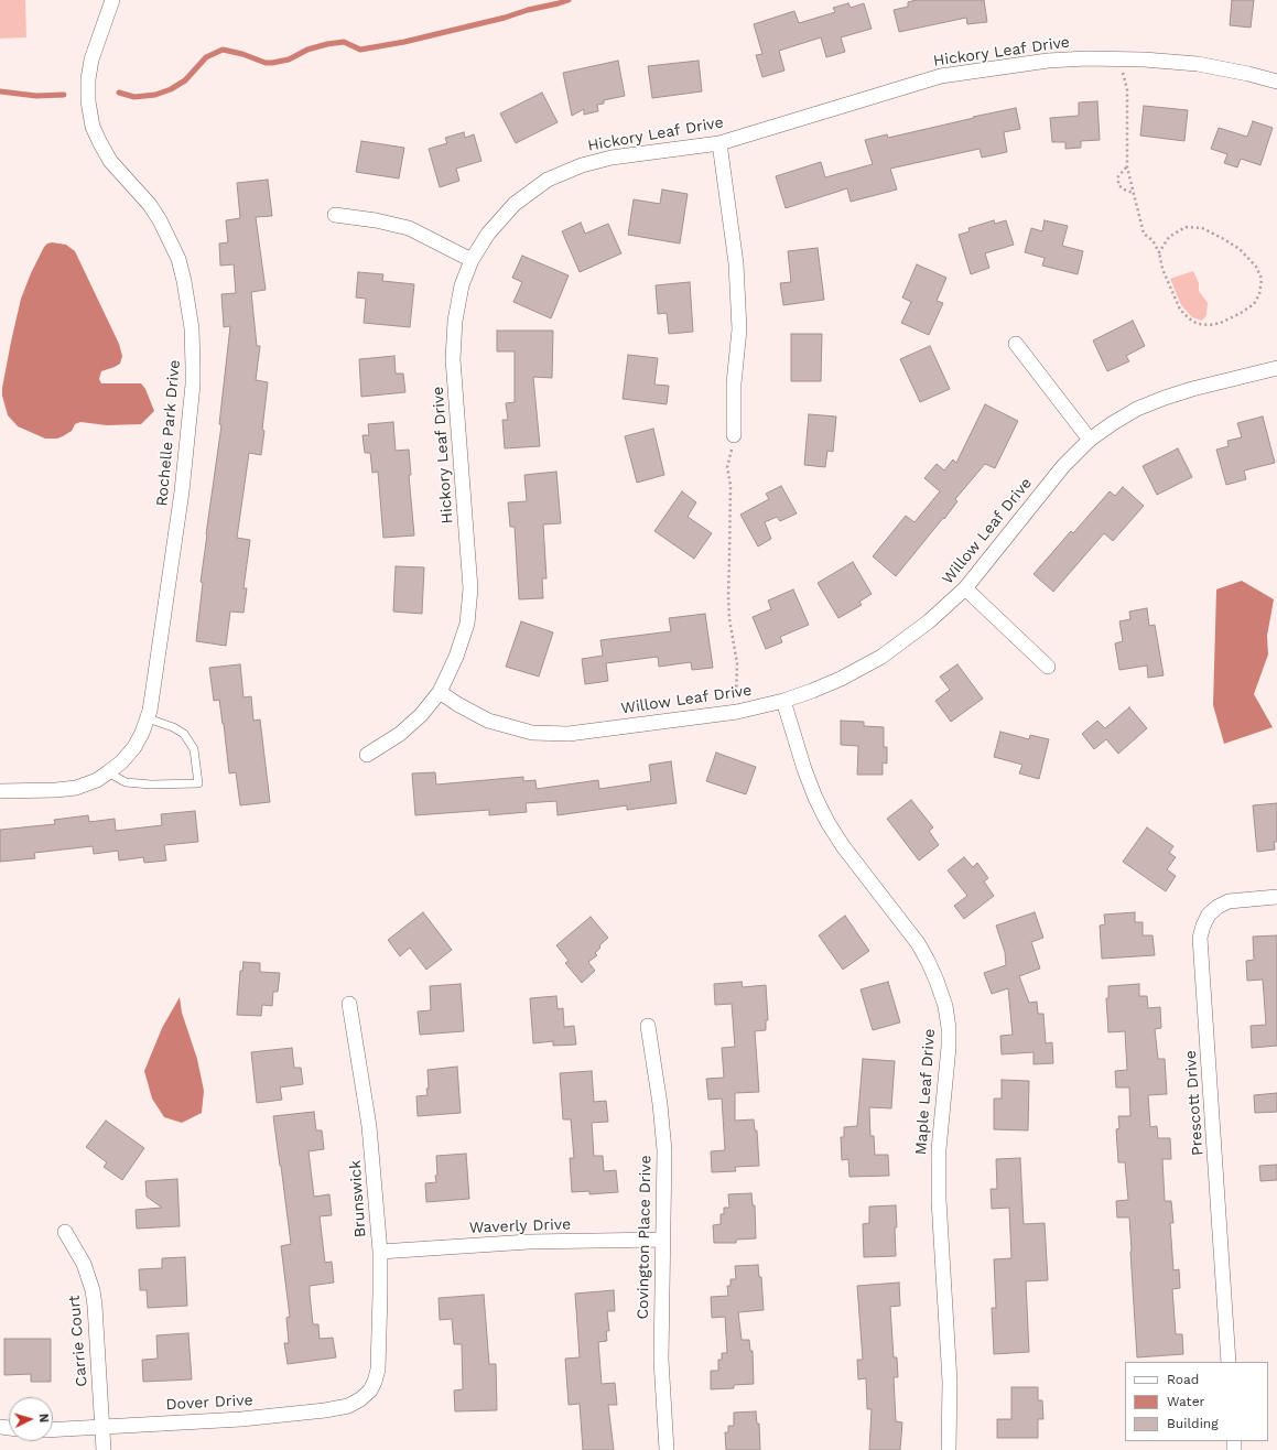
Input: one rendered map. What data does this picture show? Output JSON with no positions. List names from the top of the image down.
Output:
{
  "streets": {
    "street": [
      "Hickory Leaf Drive",
      "Rochelle Park Drive",
      "Willow Leaf Drive",
      "Maple Leaf Drive",
      "Prescott Drive",
      "Brunswick",
      "Waverly Drive",
      "Covington Place Drive",
      "Carrie Court",
      "Dover Drive"
    ]
  },
  "crossings": [
    ["Hickory Leaf Drive", "Willow Leaf Drive"],
    ["Willow Leaf Drive", "Maple Leaf Drive"],
    ["Brunswick", "Waverly Drive"],
    ["Brunswick", "Dover Drive"],
    ["Waverly Drive", "Covington Place Drive"],
    ["Carrie Court", "Dover Drive"]
  ],
  "legend": ["Road", "Water", "Building"],
  "north": "right"
}
